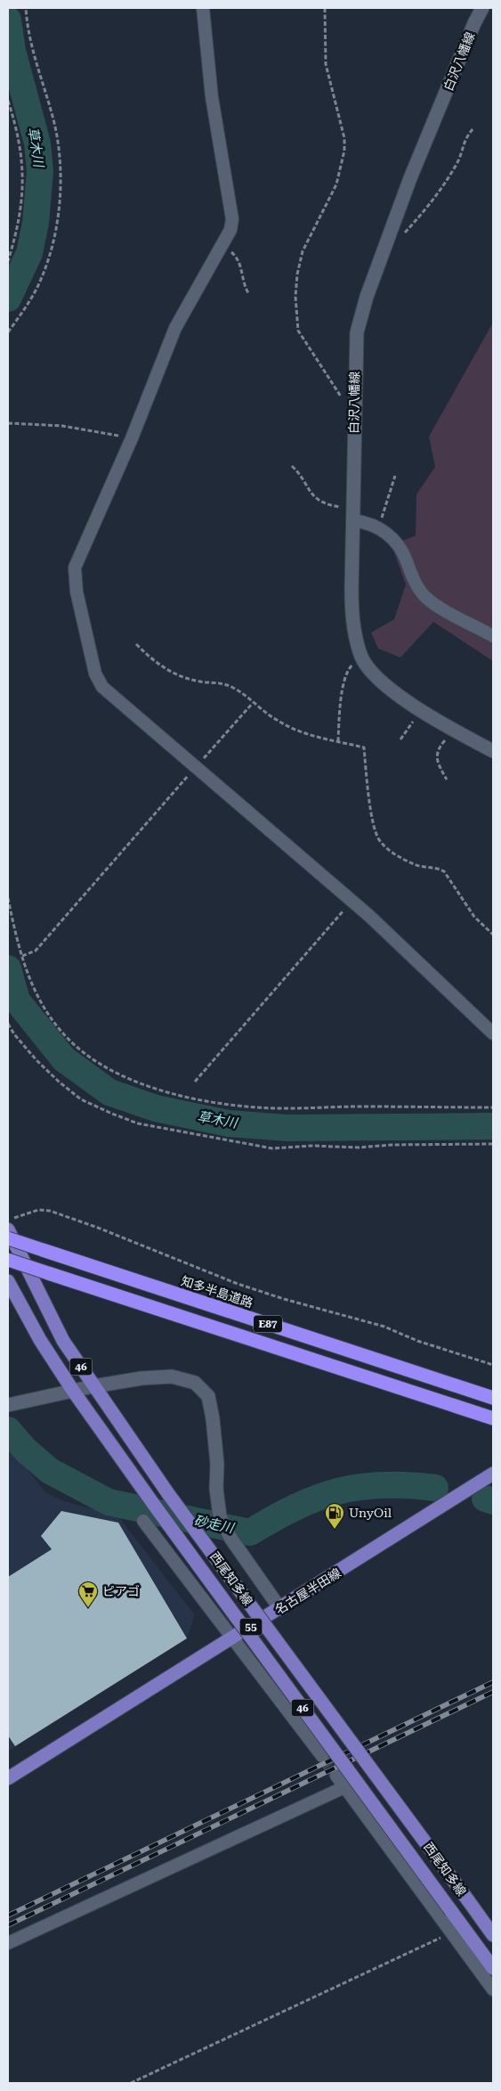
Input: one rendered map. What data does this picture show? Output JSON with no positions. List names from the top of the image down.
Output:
{
  "streets": {
    "highway": ["知多半島道路", "E87"],
    "main road": [
      "白沢八幡線",
      "46",
      "西尾知多線",
      "名古屋半田線",
      "55"
    ]
  },
  "water": ["草木川", "砂走川"],
  "places": {
    "fuel station": ["UnyOil"],
    "supermarket": ["ピアゴ"]
  }
}
